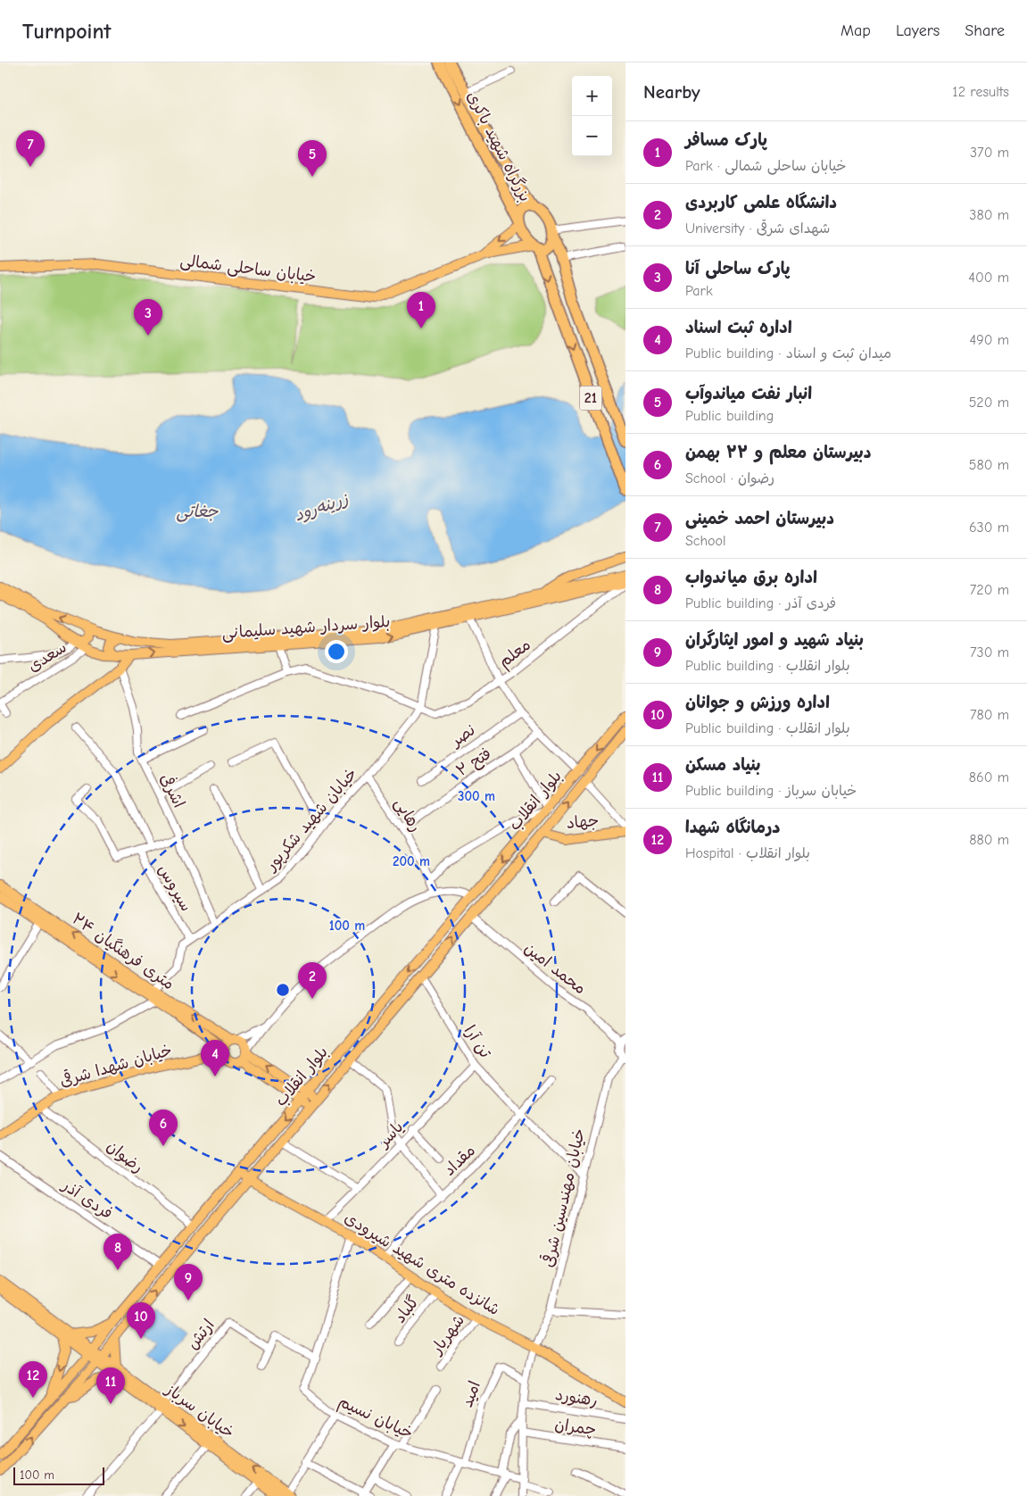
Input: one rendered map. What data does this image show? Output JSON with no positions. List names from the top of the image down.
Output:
{
  "streets": {
    "highway": ["بزرگراه شهید باکری", "21"],
    "main road": [
      "خیابان ساحلی شمالی",
      "بلوار سردار شهید سلیمانی",
      "بلوار انقلاب",
      "جهاد",
      "۲۴ متری فرهنگیان",
      "خیابان شهدا شرقی",
      "شانزده متری شهید شیرودی",
      "خیابان سرباز"
    ],
    "street": [
      "معلم",
      "سعدی",
      "نصر",
      "فتح ۲",
      "اشرفی",
      "رهایی",
      "خیابان شهید شکرپور",
      "سیروس",
      "محمد امین",
      "تن آرا",
      "یاسر",
      "رضوان",
      "مقداد",
      "خیابان مهندسین شرقی",
      "فردی آذر",
      "گلباد",
      "ارتش",
      "شهریار",
      "امید",
      "رهنورد",
      "خیابان نسیم",
      "چمران"
    ]
  },
  "crossings": [
    ["بزرگراه شهید باکری", "21"],
    ["بلوار سردار شهید سلیمانی", "معلم"],
    ["بلوار سردار شهید سلیمانی", "سعدی"],
    ["معلم", "خیابان شهید شکرپور"],
    ["فتح ۲", "رهایی"],
    ["اشرفی", "خیابان شهید شکرپور"],
    ["بلوار انقلاب", "جهاد"],
    ["بلوار انقلاب", "محمد امین"],
    ["بلوار انقلاب", "تن آرا"],
    ["بلوار انقلاب", "رضوان"],
    ["بلوار انقلاب", "فردی آذر"],
    ["بلوار انقلاب", "شانزده متری شهید شیرودی"],
    ["بلوار انقلاب", "خیابان سرباز"],
    ["رهایی", "خیابان شهید شکرپور"],
    ["خیابان شهید شکرپور", "سیروس"],
    ["خیابان شهید شکرپور", "۲۴ متری فرهنگیان"],
    ["۲۴ متری فرهنگیان", "خیابان شهدا شرقی"],
    ["تن آرا", "یاسر"],
    ["تن آرا", "مقداد"],
    ["تن آرا", "خیابان مهندسین شرقی"],
    ["خیابان شهدا شرقی", "رضوان"],
    ["یاسر", "شانزده متری شهید شیرودی"],
    ["مقداد", "شانزده متری شهید شیرودی"],
    ["خیابان مهندسین شرقی", "شانزده متری شهید شیرودی"],
    ["خیابان مهندسین شرقی", "امید"],
    ["خیابان مهندسین شرقی", "رهنورد"],
    ["خیابان مهندسین شرقی", "خیابان نسیم"],
    ["خیابان مهندسین شرقی", "چمران"],
    ["شانزده متری شهید شیرودی", "گلباد"],
    ["شانزده متری شهید شیرودی", "شهریار"],
    ["شانزده متری شهید شیرودی", "خیابان نسیم"],
    ["ارتش", "خیابان سرباز"],
    ["امید", "خیابان نسیم"]
  ],
  "water": ["زرینه‌رود", "جغاتی"],
  "scale_bar": "100 m",
  "page": {
    "header": "Turnpoint",
    "nav": ["Map", "Layers", "Share"],
    "heading": ["Nearby", "12 results"],
    "map_buttons": ["+", "−"],
    "list": [
      {
        "mark": "1",
        "name": "پارک مسافر",
        "note": "Park · خیابان ساحلی شمالی",
        "value": "370 m"
      },
      {
        "mark": "2",
        "name": "دانشگاه علمی کاربردی",
        "note": "University · شهدای شرقی",
        "value": "380 m"
      },
      {
        "mark": "3",
        "name": "پارک ساحلی آنا",
        "note": "Park",
        "value": "400 m"
      },
      {
        "mark": "4",
        "name": "اداره ثبت اسناد",
        "note": "Public building · میدان ثبت و اسناد",
        "value": "490 m"
      },
      {
        "mark": "5",
        "name": "انبار نفت میاندوآب",
        "note": "Public building",
        "value": "520 m"
      },
      {
        "mark": "6",
        "name": "دبیرستان معلم و ۲۲ بهمن",
        "note": "School · رضوان",
        "value": "580 m"
      },
      {
        "mark": "7",
        "name": "دبیرستان احمد خمینی",
        "note": "School",
        "value": "630 m"
      },
      {
        "mark": "8",
        "name": "اداره برق میاندواب",
        "note": "Public building · فردی آذر",
        "value": "720 m"
      },
      {
        "mark": "9",
        "name": "بنیاد شهید و امور ایثارگران",
        "note": "Public building · بلوار انقلاب",
        "value": "730 m"
      },
      {
        "mark": "10",
        "name": "اداره ورزش و جوانان",
        "note": "Public building · بلوار انقلاب",
        "value": "780 m"
      },
      {
        "mark": "11",
        "name": "بنیاد مسکن",
        "note": "Public building · خیابان سرباز",
        "value": "860 m"
      },
      {
        "mark": "12",
        "name": "درمانگاه شهدا",
        "note": "Hospital · بلوار انقلاب",
        "value": "880 m"
      }
    ],
    "pins": [
      "7",
      "5",
      "1",
      "3",
      "2",
      "4",
      "6",
      "8",
      "9",
      "10",
      "12",
      "11"
    ],
    "scale": "100 m"
  },
  "rings": ["300 m", "200 m", "100 m"]
}
